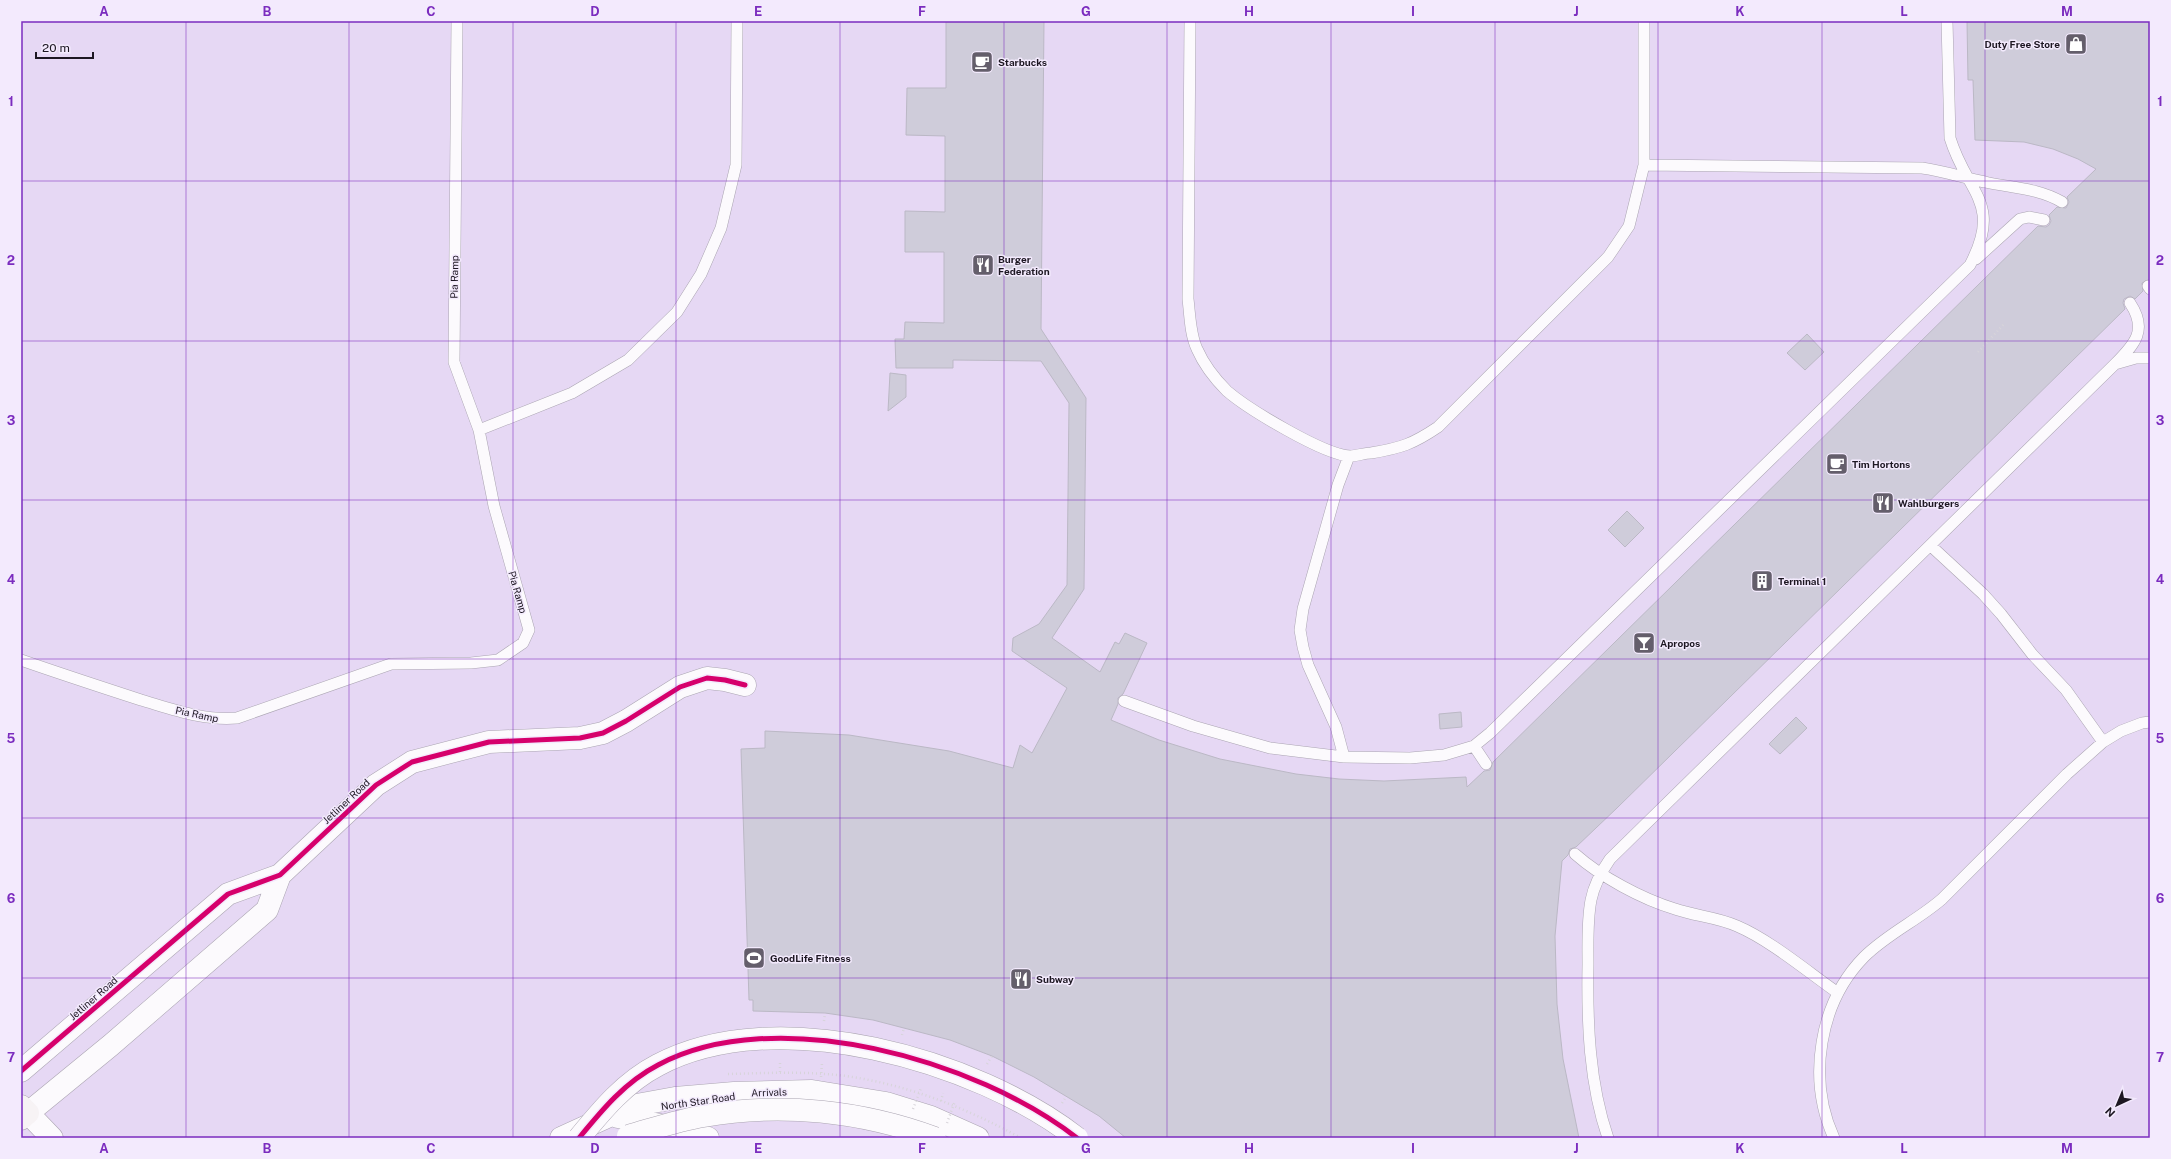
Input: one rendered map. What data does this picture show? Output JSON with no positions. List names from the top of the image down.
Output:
{
  "streets": {
    "street": ["Jetliner Road", "Arrivals", "North Star Road"],
    "lane": ["Pia Ramp"]
  },
  "places": {
    "shop": ["Duty Free Store"],
    "cafe": ["Starbucks", "Tim Hortons"],
    "restaurant": ["Burger Federation", "Wahlburgers", "Subway"],
    "building": ["Terminal 1"],
    "bar": ["Apropos"],
    "sports": ["GoodLife Fitness"]
  },
  "scale_bar": "20 m",
  "north": "bottom left",
  "grid": {
    "columns": [
      "A",
      "B",
      "C",
      "D",
      "E",
      "F",
      "G",
      "H",
      "I",
      "J",
      "K",
      "L",
      "M"
    ],
    "rows": [
      "1",
      "2",
      "3",
      "4",
      "5",
      "6",
      "7"
    ]
  }
}
